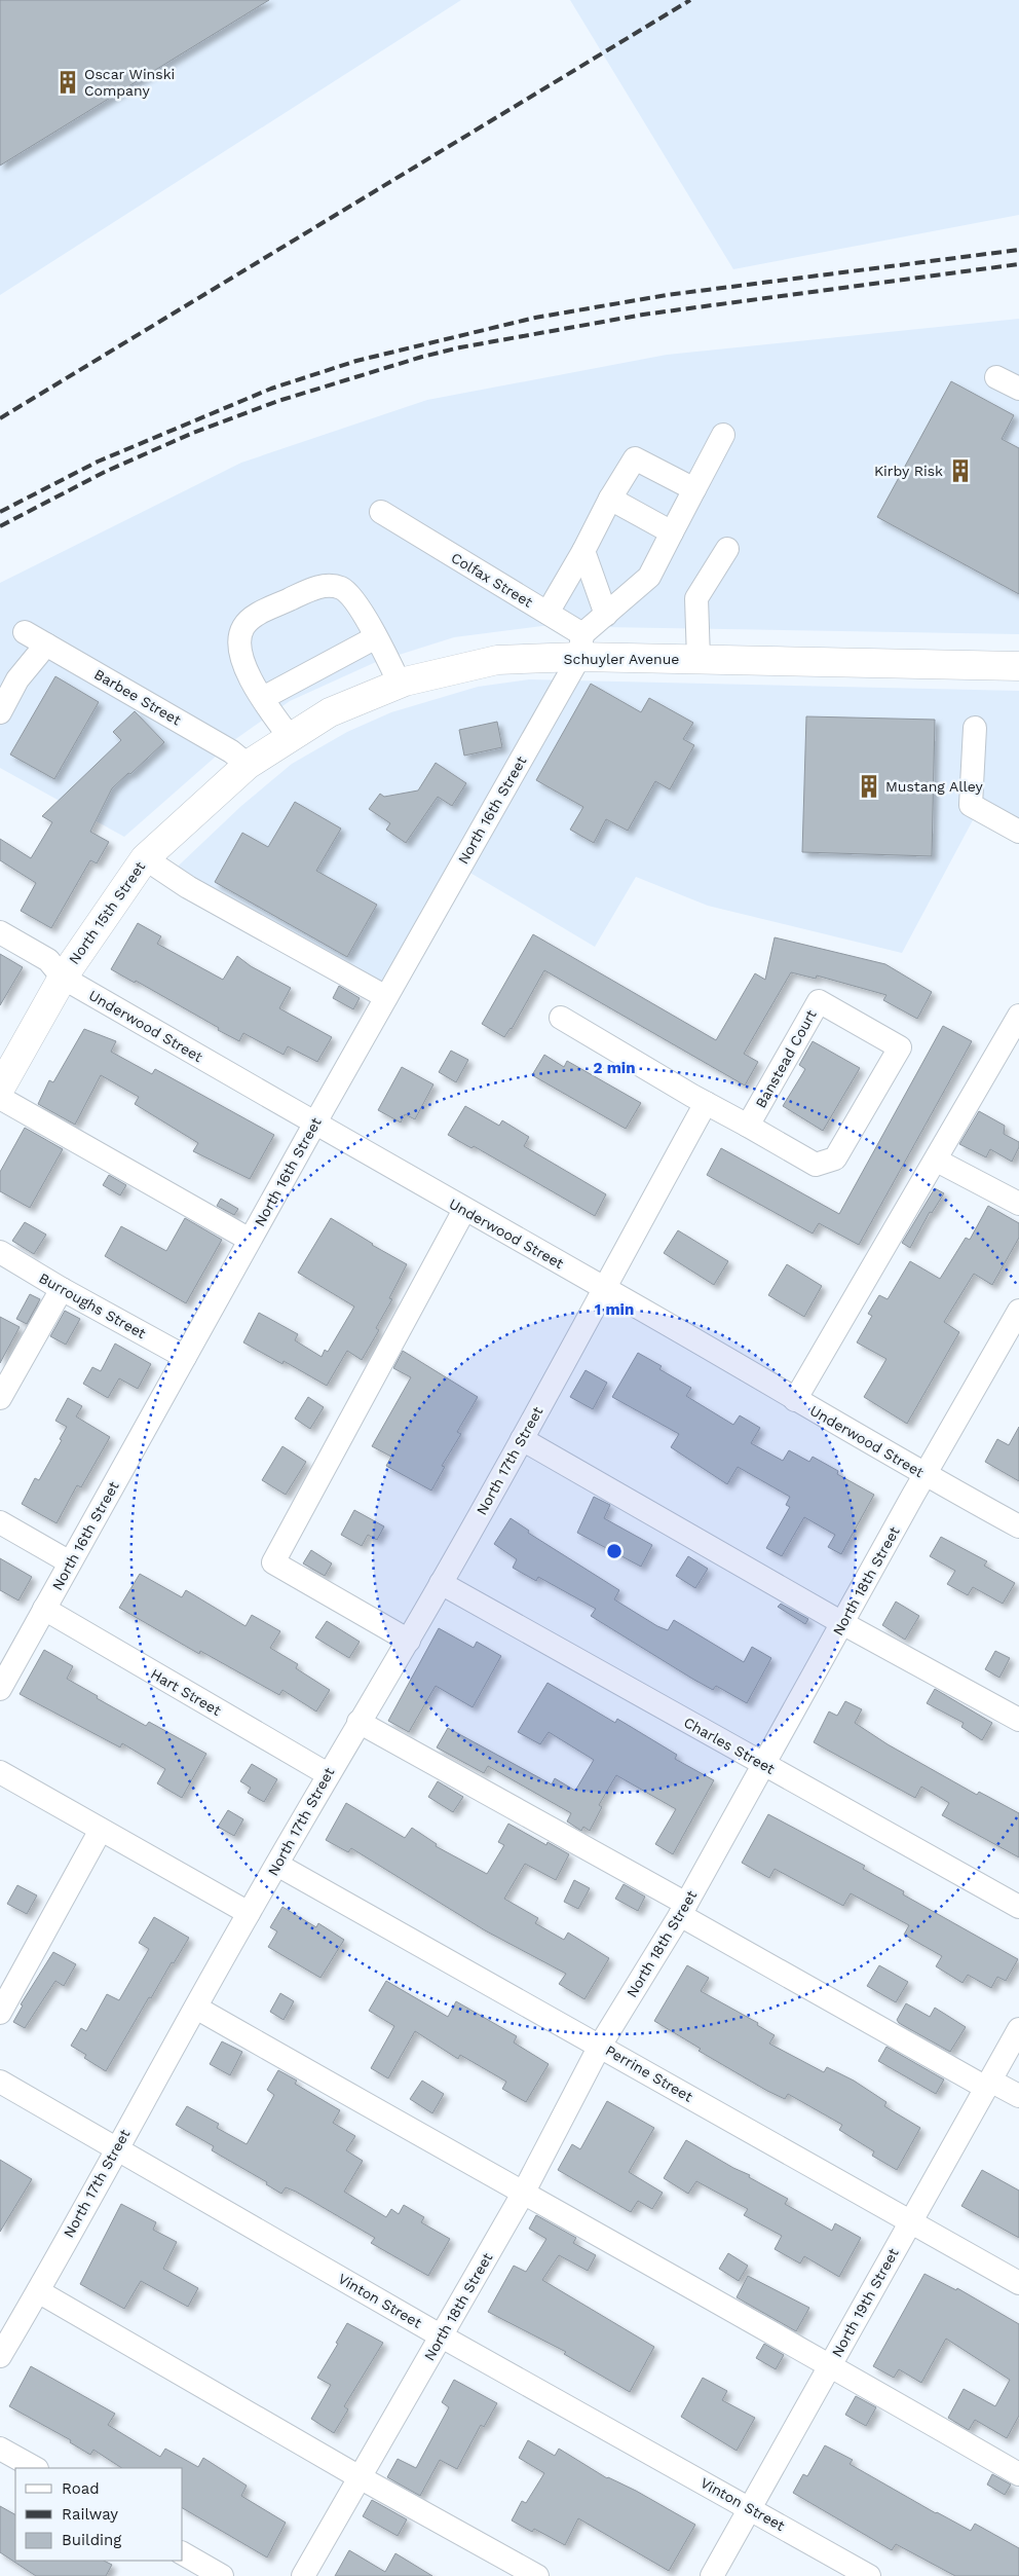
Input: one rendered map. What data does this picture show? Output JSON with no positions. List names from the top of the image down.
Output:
{
  "streets": {
    "main road": ["Schuyler Avenue", "North 15th Street"],
    "street": [
      "Colfax Street",
      "Barbee Street",
      "North 16th Street",
      "Underwood Street",
      "Banstead Court",
      "Burroughs Street",
      "North 17th Street",
      "North 18th Street",
      "Hart Street",
      "Charles Street",
      "Perrine Street",
      "Vinton Street",
      "North 19th Street"
    ]
  },
  "crossings": [
    ["Colfax Street", "Schuyler Avenue"],
    ["Colfax Street", "North 16th Street"],
    ["Schuyler Avenue", "Barbee Street"],
    ["Schuyler Avenue", "North 16th Street"],
    ["Schuyler Avenue", "North 15th Street"],
    ["Barbee Street", "North 15th Street"],
    ["North 16th Street", "Underwood Street"],
    ["North 16th Street", "Burroughs Street"],
    ["North 16th Street", "Hart Street"],
    ["North 15th Street", "Underwood Street"],
    ["Underwood Street", "North 17th Street"],
    ["Underwood Street", "North 18th Street"],
    ["Banstead Court", "North 17th Street"],
    ["North 17th Street", "Hart Street"],
    ["North 17th Street", "Charles Street"],
    ["North 17th Street", "Perrine Street"],
    ["North 17th Street", "Vinton Street"],
    ["North 18th Street", "Charles Street"],
    ["North 18th Street", "Perrine Street"],
    ["North 18th Street", "Vinton Street"],
    ["Perrine Street", "North 19th Street"],
    ["Vinton Street", "North 19th Street"]
  ],
  "places": {
    "building": ["Oscar Winski Company", "Kirby Risk", "Mustang Alley"]
  },
  "legend": ["Road", "Railway", "Building"],
  "rings": ["2 min", "1 min"]
}
